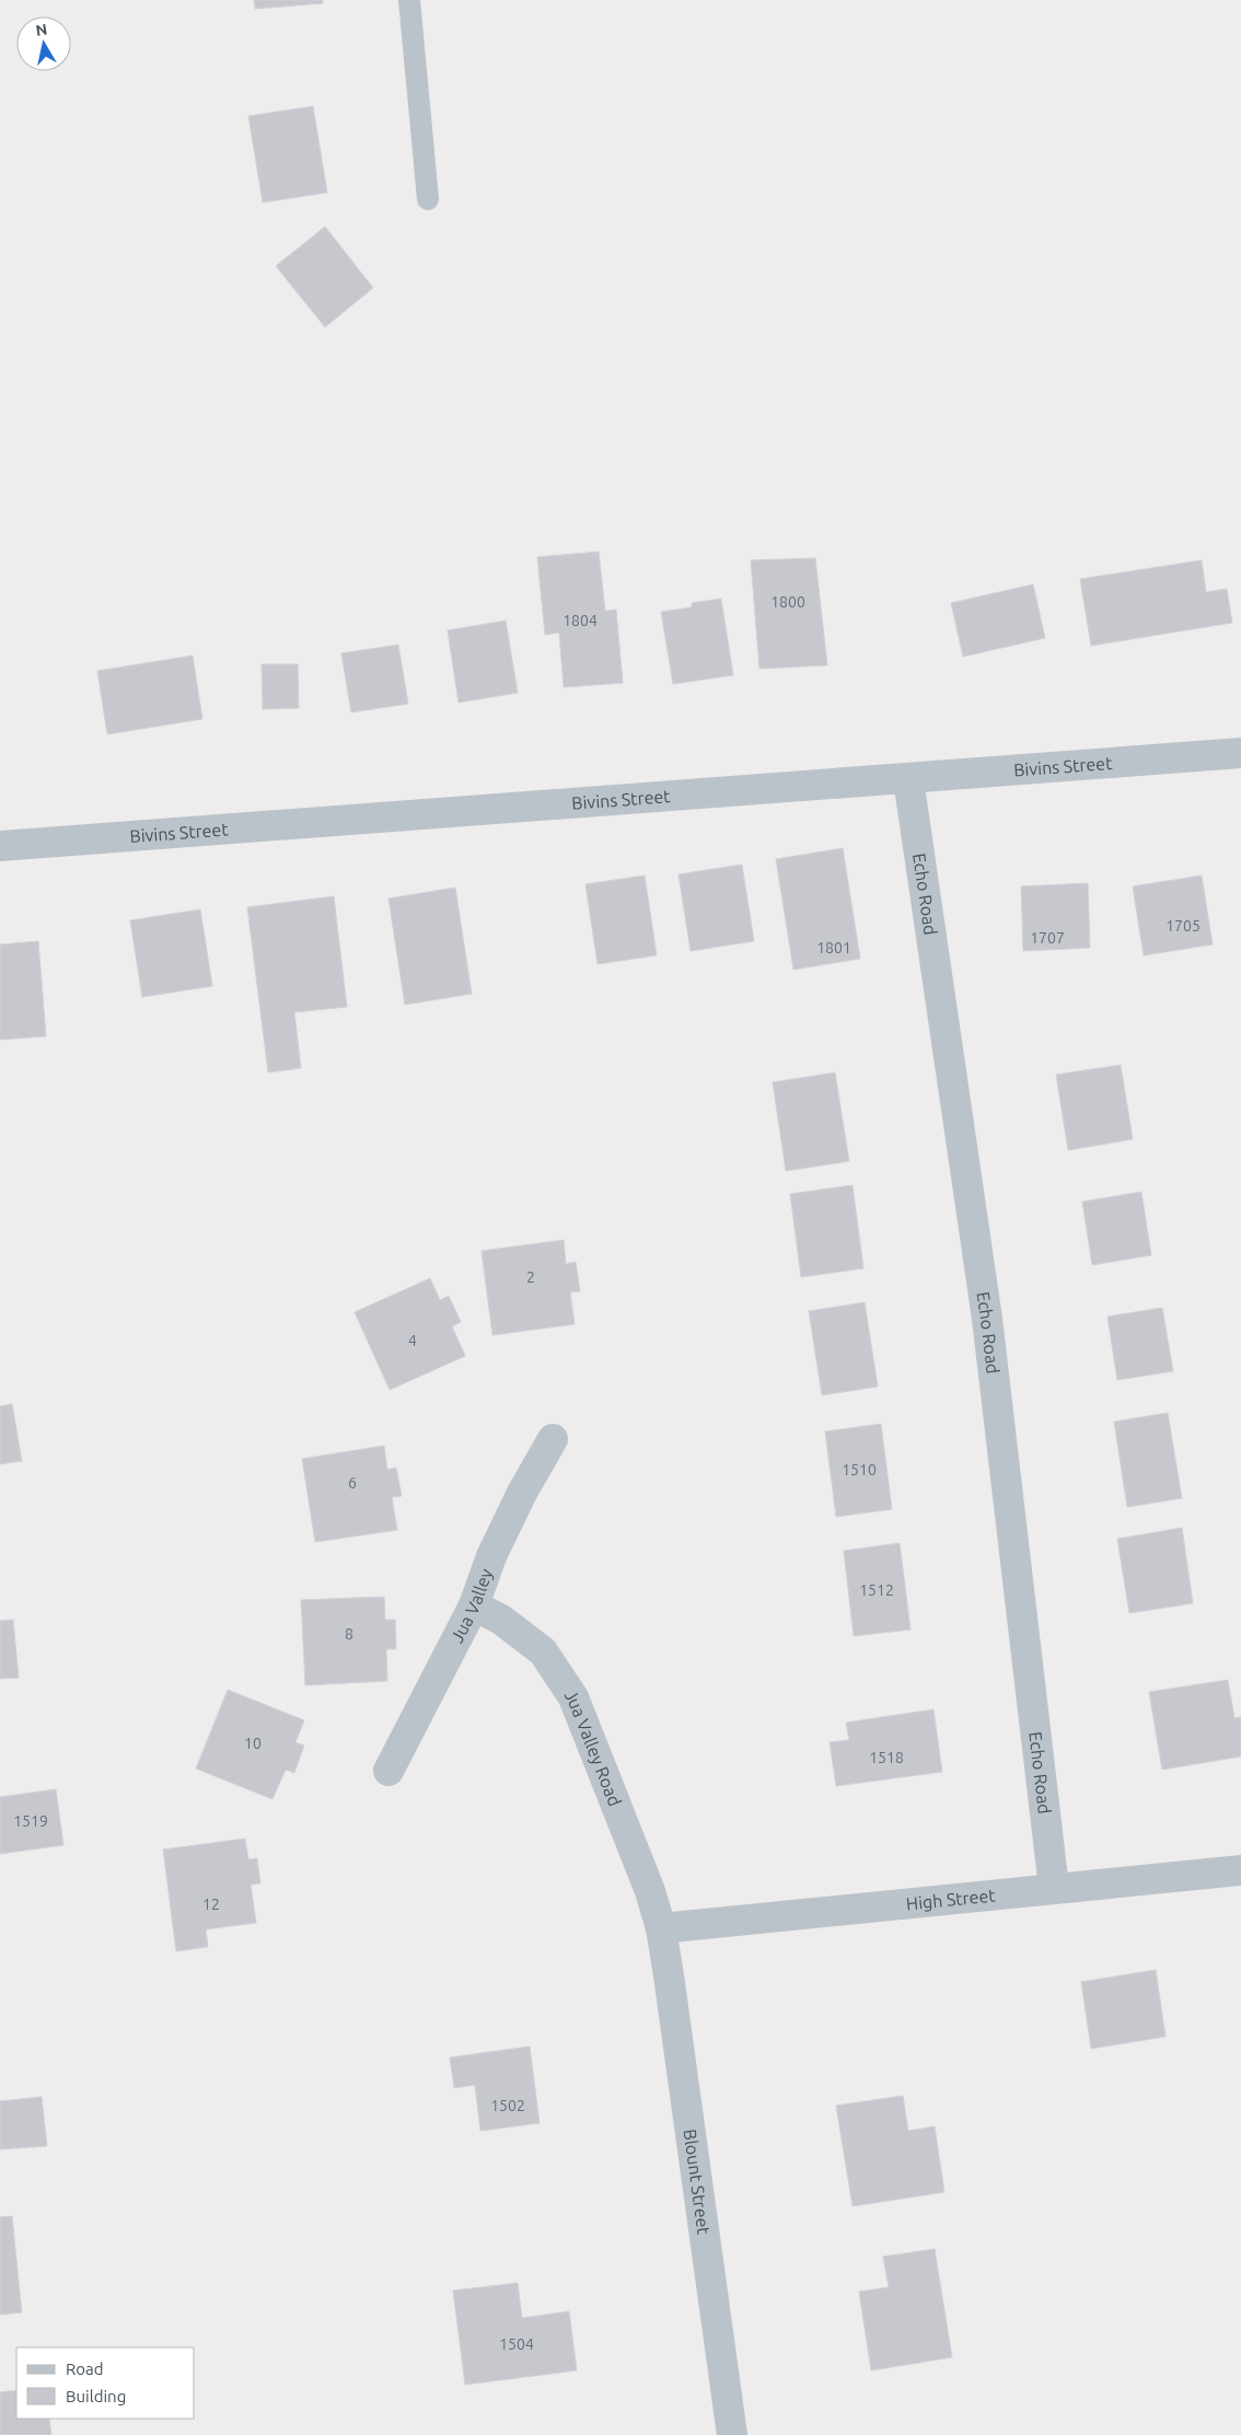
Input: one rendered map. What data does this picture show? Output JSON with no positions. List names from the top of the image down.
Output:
{
  "streets": {
    "street": [
      "Bivins Street",
      "Echo Road",
      "Jua Valley",
      "Jua Valley Road",
      "High Street",
      "Blount Street"
    ]
  },
  "crossings": [
    ["Bivins Street", "Echo Road"],
    ["Echo Road", "High Street"],
    ["Jua Valley", "Jua Valley Road"],
    ["Jua Valley Road", "High Street"],
    ["Jua Valley Road", "Blount Street"],
    ["High Street", "Blount Street"]
  ],
  "house_numbers": [
    "1800",
    "1804",
    "1705",
    "1707",
    "1801",
    "2",
    "4",
    "1510",
    "6",
    "1512",
    "8",
    "10",
    "1518",
    "1519",
    "12",
    "1502",
    "1504"
  ],
  "legend": ["Road", "Building"],
  "north": "top"
}
